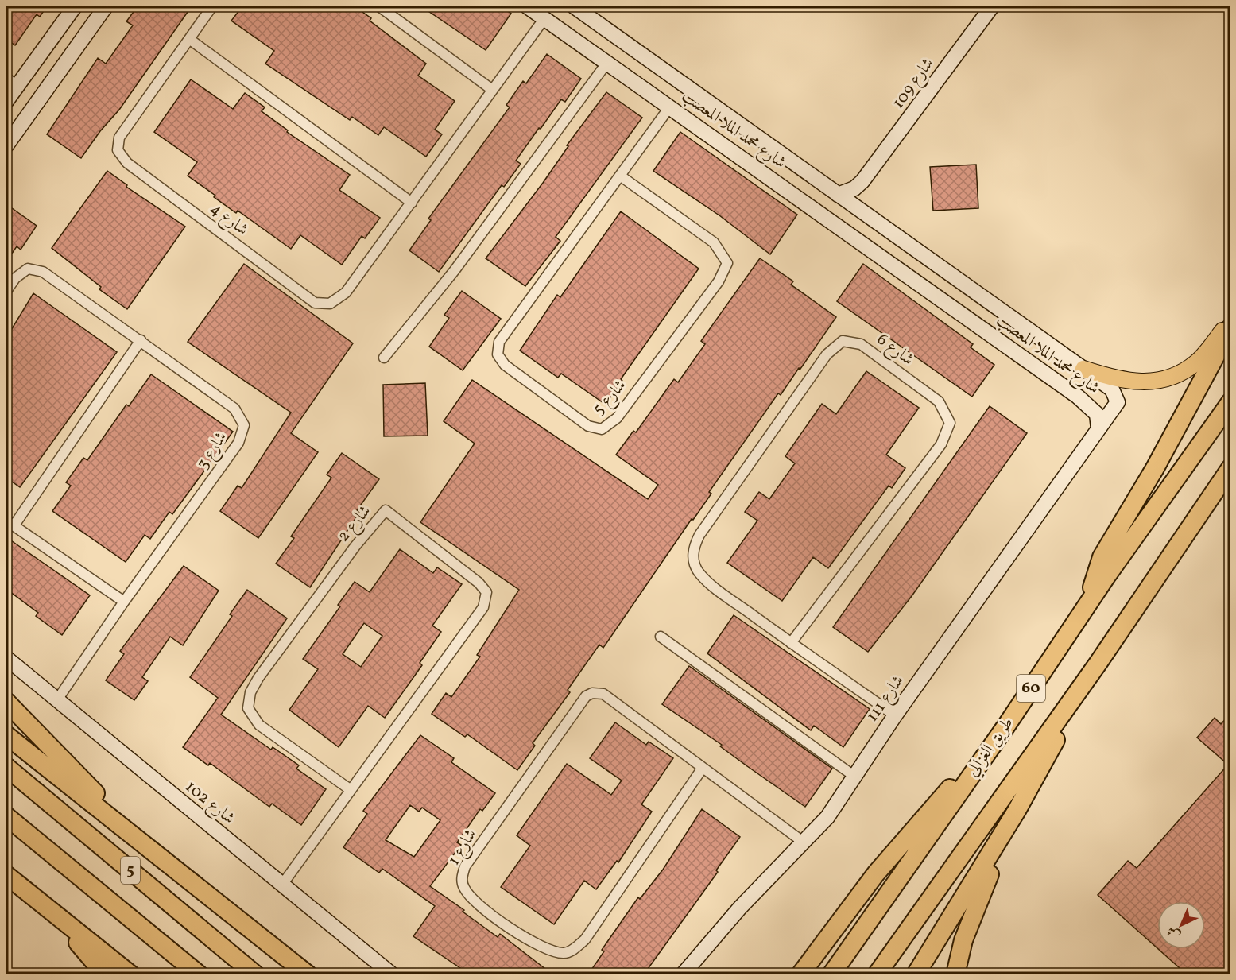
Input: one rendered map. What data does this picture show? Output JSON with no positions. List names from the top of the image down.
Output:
{
  "streets": {
    "highway": ["60", "طريق الغزالي", "5"],
    "street": [
      "شارع 109",
      "شارع محمد الملا المعصب",
      "شارع 4",
      "شارع 6",
      "شارع 5",
      "شارع 3",
      "شارع 2",
      "شارع 111",
      "شارع 102",
      "شارع 1"
    ]
  },
  "crossings": [
    ["شارع 109", "شارع محمد الملا المعصب"],
    ["شارع محمد الملا المعصب", "شارع 4"],
    ["شارع محمد الملا المعصب", "شارع 5"],
    ["شارع محمد الملا المعصب", "شارع 111"],
    ["شارع 6", "شارع 111"],
    ["شارع 3", "شارع 102"],
    ["شارع 2", "شارع 102"],
    ["شارع 111", "شارع 1"]
  ],
  "north": "bottom left"
}
